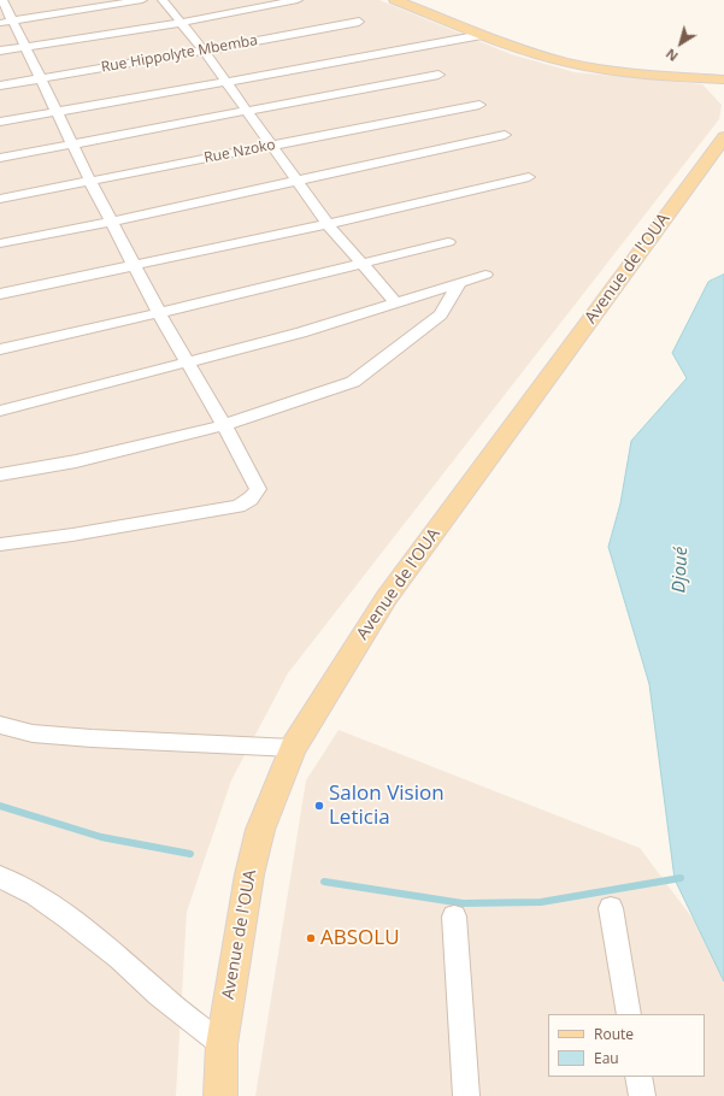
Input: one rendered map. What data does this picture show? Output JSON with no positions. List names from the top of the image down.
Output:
{
  "streets": {
    "main road": ["Avenue de l'OUA"],
    "street": ["Rue Hippolyte Mbemba", "Rue Nzoko"]
  },
  "water": ["Djoué"],
  "places": ["Salon Vision Leticia", "ABSOLU"],
  "legend": ["Route", "Eau"],
  "north": "bottom left"
}
